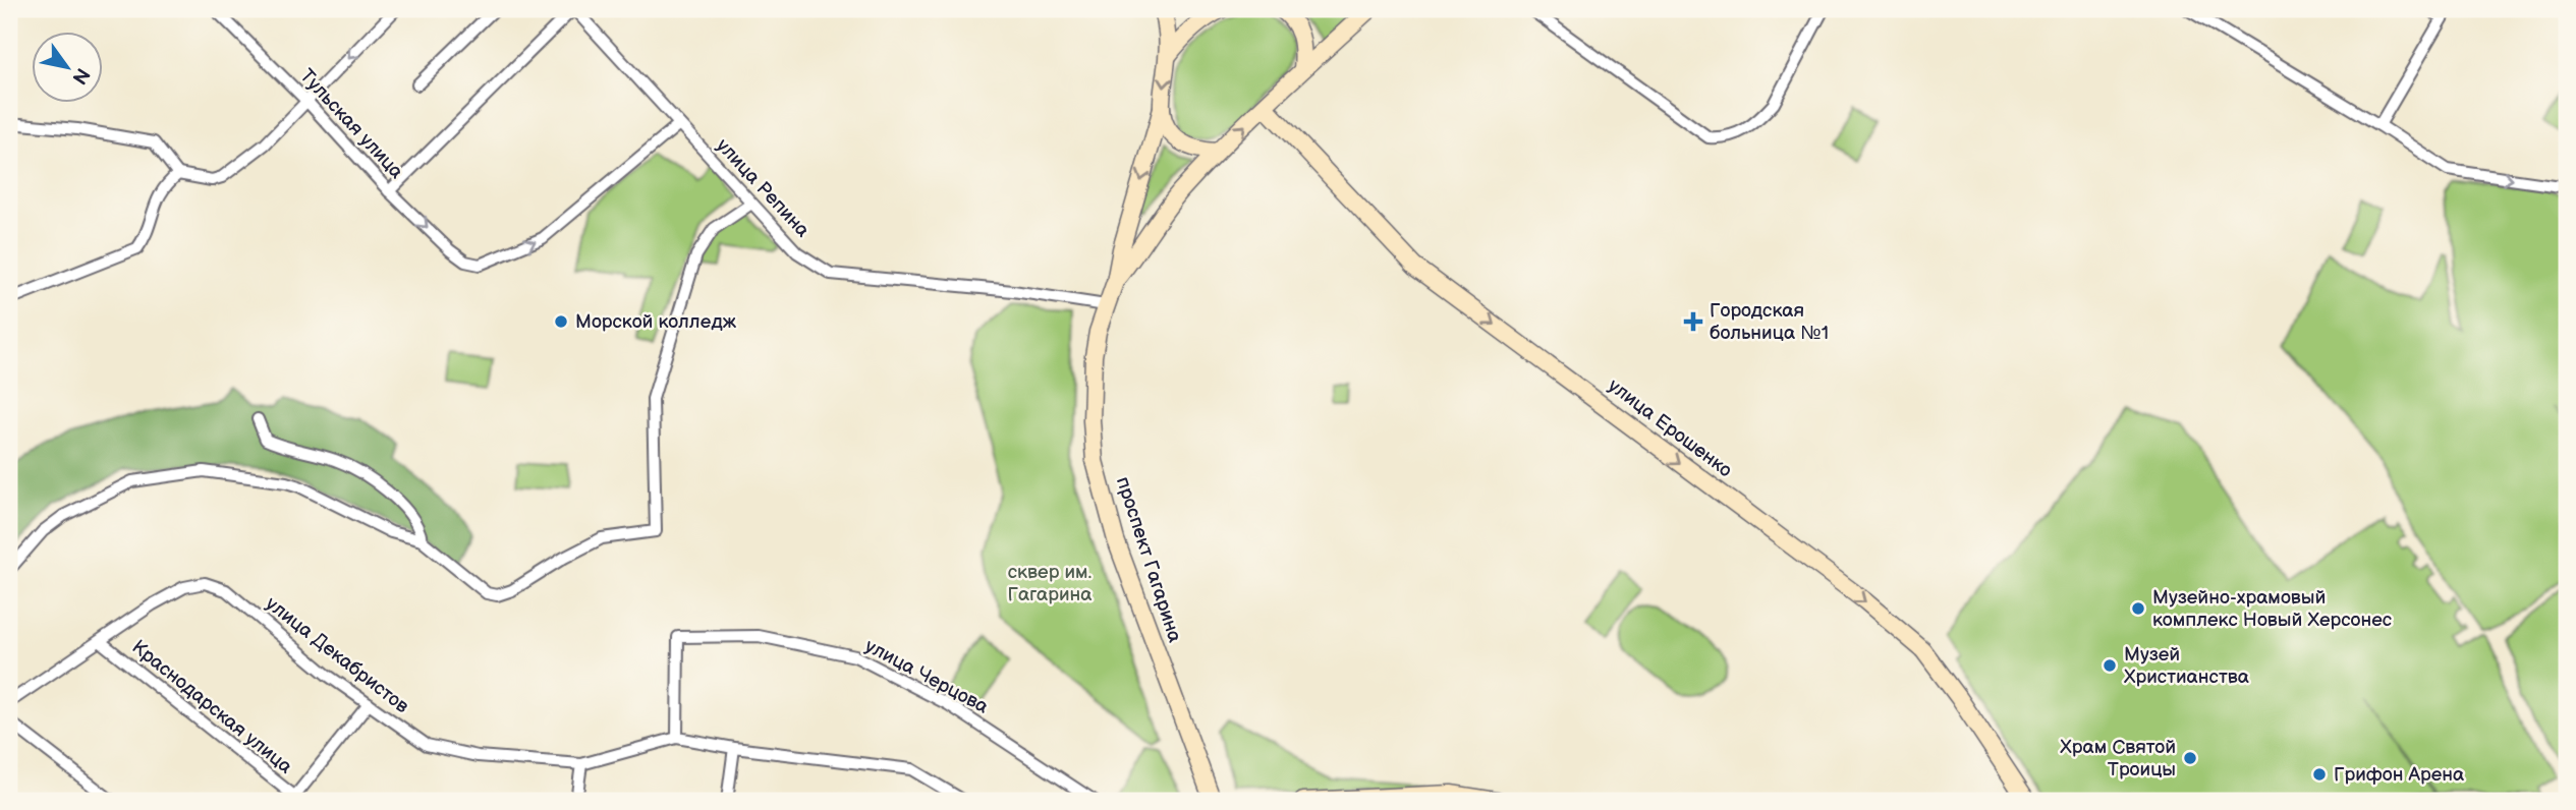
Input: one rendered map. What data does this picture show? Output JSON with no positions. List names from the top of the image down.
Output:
{
  "streets": {
    "main road": ["улица Ерошенко", "проспект Гагарина"],
    "street": [
      "Тульская улица",
      "улица Репина",
      "улица Декабристов",
      "улица Черцова",
      "Краснодарская улица"
    ]
  },
  "crossings": [
    ["Тульская улица", "улица Репина"],
    ["улица Репина", "проспект Гагарина"],
    ["улица Ерошенко", "проспект Гагарина"],
    ["улица Декабристов", "улица Черцова"],
    ["улица Декабристов", "Краснодарская улица"]
  ],
  "one_way": ["Тульская улица", "улица Ерошенко"],
  "parks": ["сквер им. Гагарина"],
  "places": {
    "other": [
      "Морской колледж",
      "Музейно-храмовый комплекс Новый Херсонес",
      "Музей Христианства",
      "Храм Святой Троицы",
      "Грифон Арена"
    ],
    "health": ["Городская больница №1"]
  },
  "north": "bottom right"
}
